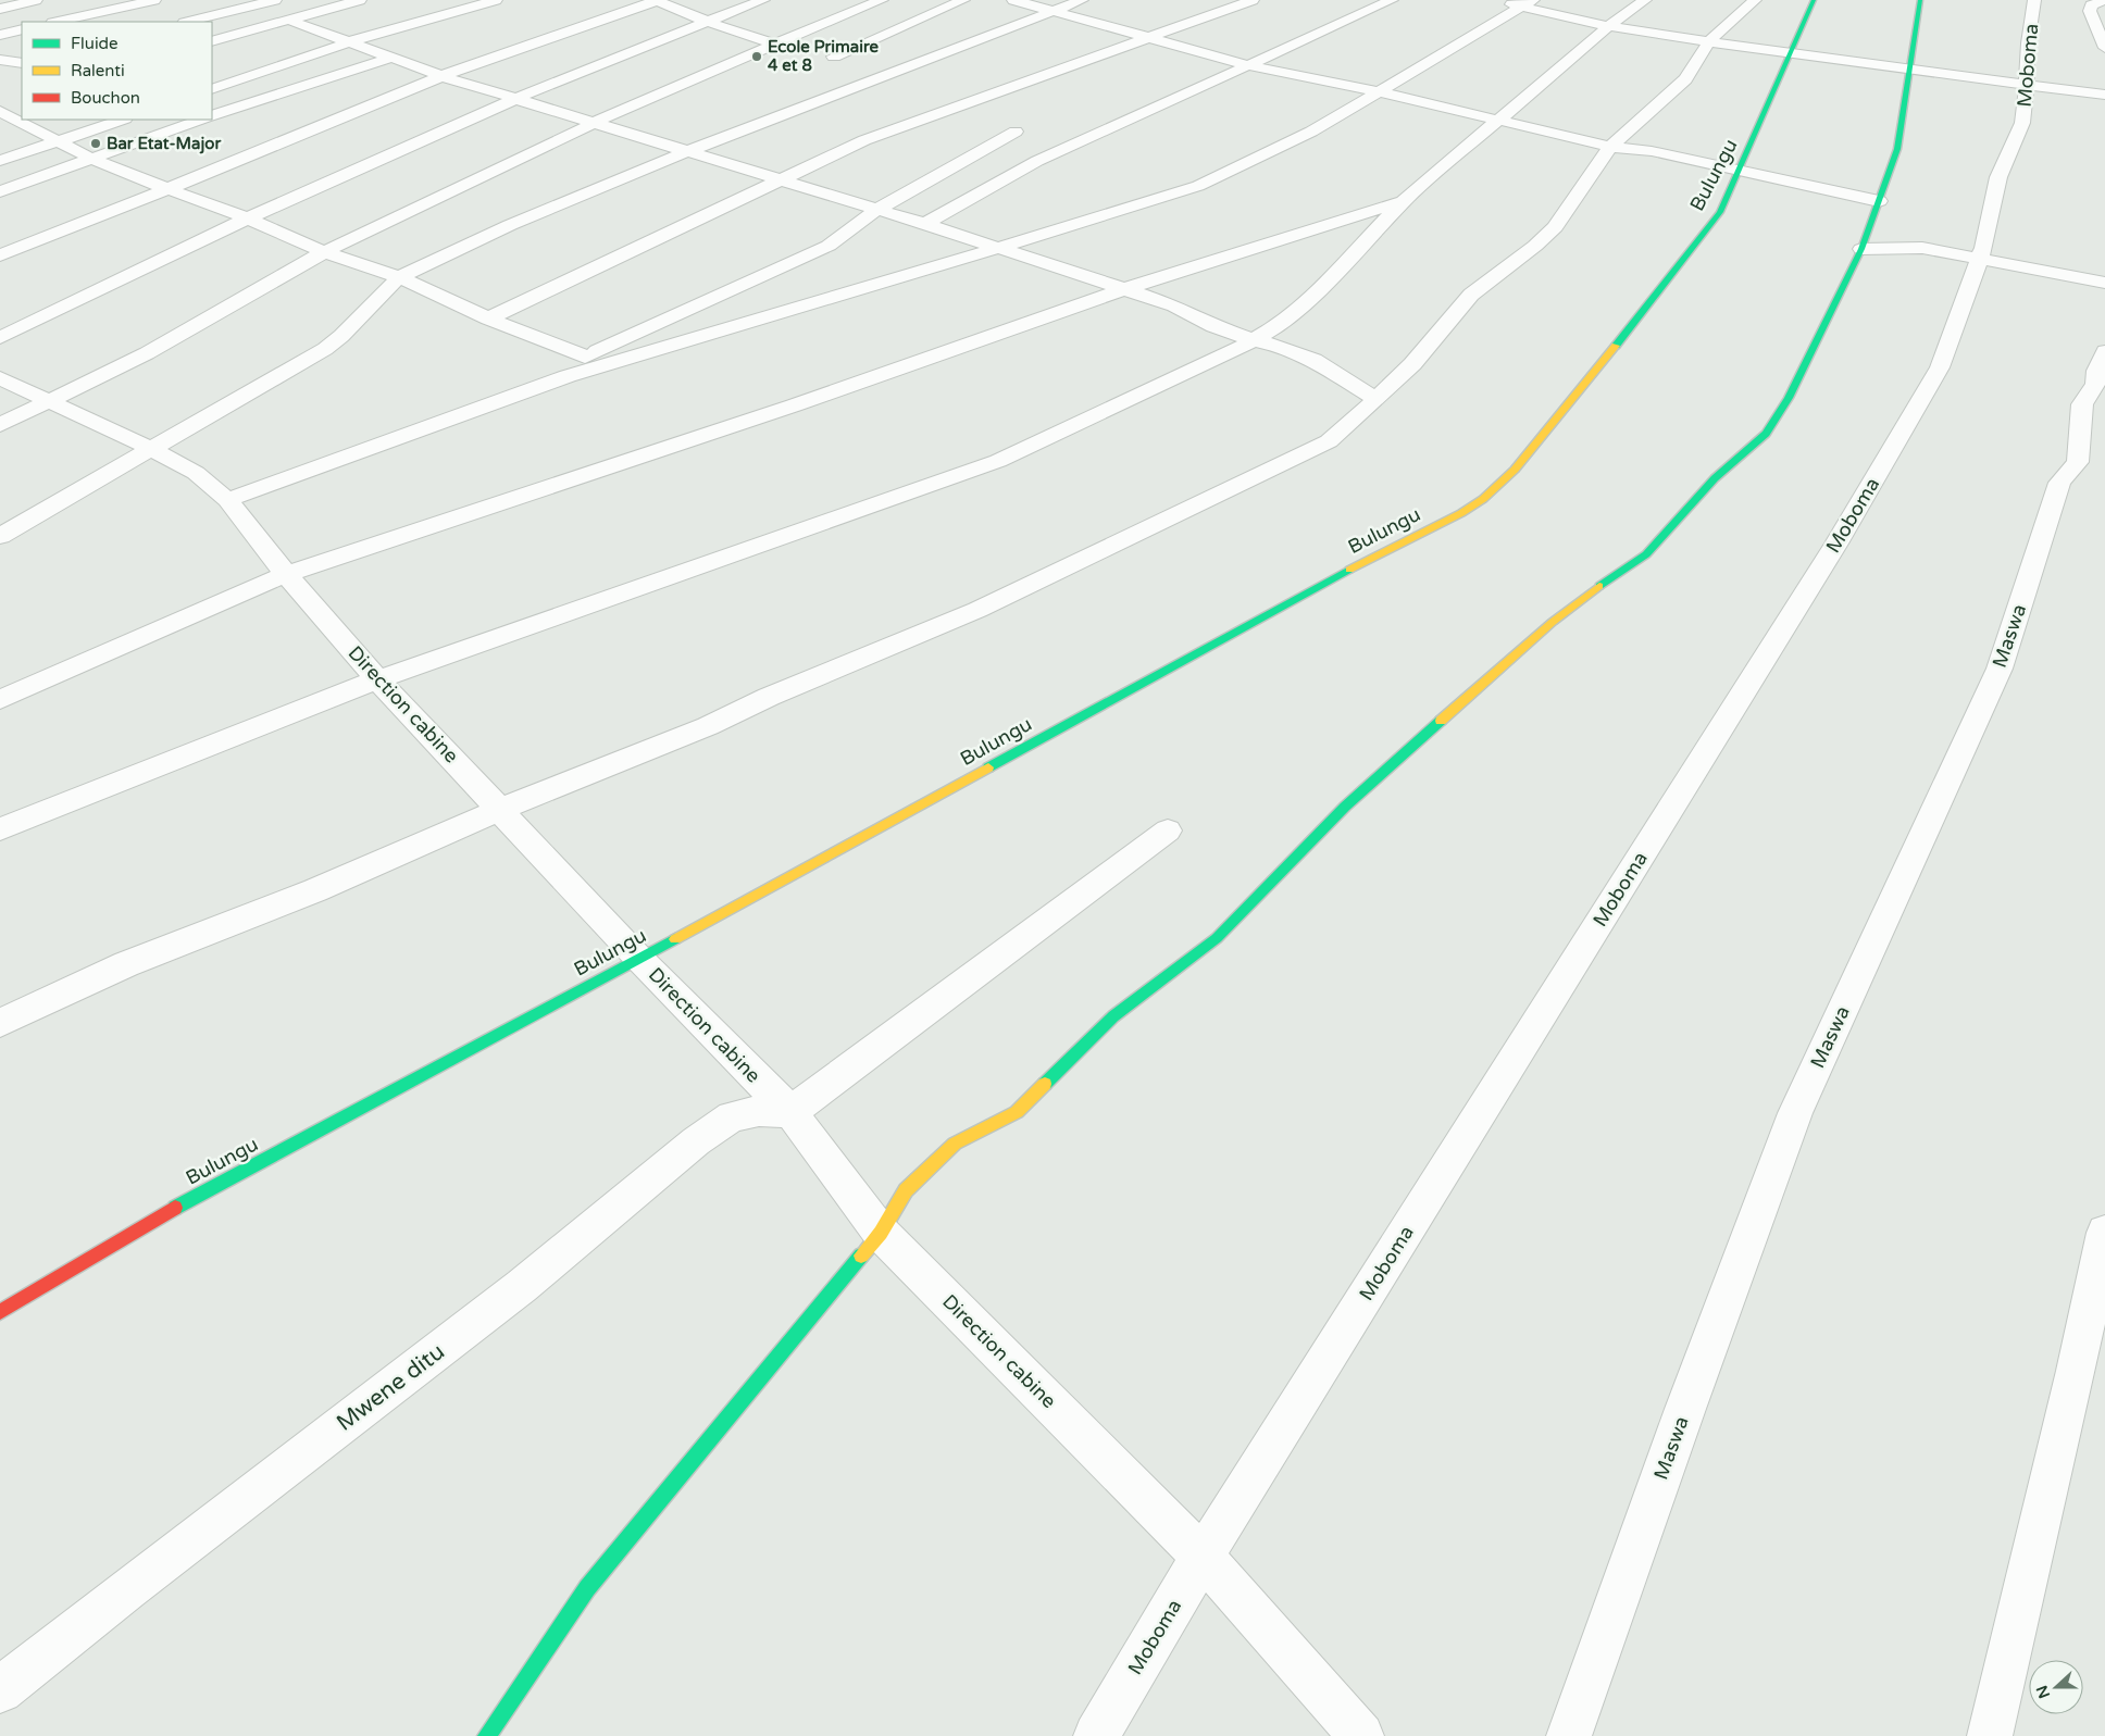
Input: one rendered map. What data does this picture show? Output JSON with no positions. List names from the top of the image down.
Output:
{
  "streets": {
    "street": [
      "Moboma",
      "Bulungu",
      "Maswa",
      "Direction cabine",
      "Mwene ditu"
    ]
  },
  "crossings": [
    ["Moboma", "Direction cabine"],
    ["Bulungu", "Direction cabine"],
    ["Direction cabine", "Mwene ditu"]
  ],
  "places": ["Ecole Primaire 4 et 8", "Bar Etat-Major"],
  "legend": ["Fluide", "Ralenti", "Bouchon"],
  "north": "left"
}
